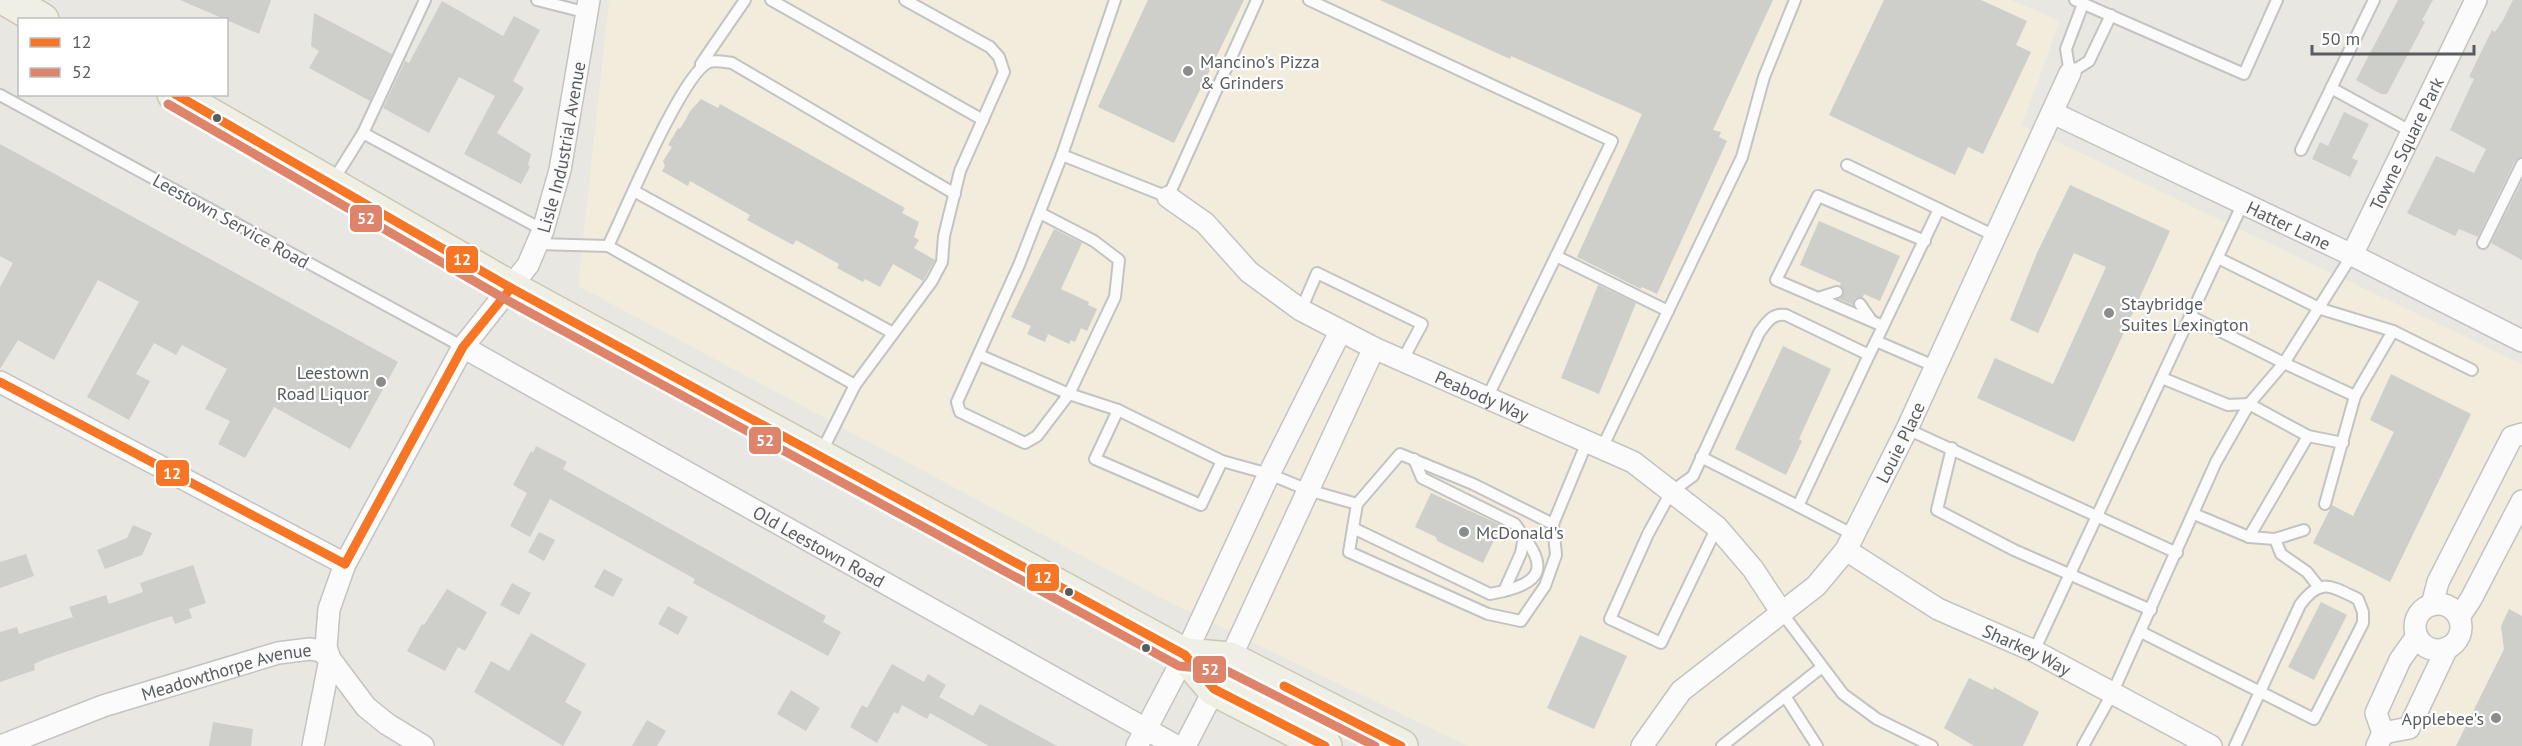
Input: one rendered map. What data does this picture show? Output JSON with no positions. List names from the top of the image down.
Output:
{
  "streets": {
    "street": [
      "Towne Square Park",
      "Lisle Industrial Avenue",
      "Hatter Lane",
      "Peabody Way",
      "Louie Place",
      "Old Leestown Road",
      "Sharkey Way",
      "Meadowthorpe Avenue"
    ],
    "lane": ["Leestown Service Road"]
  },
  "crossings": [
    ["Towne Square Park", "Hatter Lane"],
    ["Lisle Industrial Avenue", "Leestown Service Road"],
    ["Lisle Industrial Avenue", "Old Leestown Road"],
    ["Lisle Industrial Avenue", "Meadowthorpe Avenue"],
    ["Leestown Service Road", "Old Leestown Road"],
    ["Hatter Lane", "Louie Place"],
    ["Peabody Way", "Louie Place"],
    ["Louie Place", "Sharkey Way"]
  ],
  "places": [
    "Mancino's Pizza & Grinders",
    "Staybridge Suites Lexington",
    "Leestown Road Liquor",
    "McDonald's",
    "Applebee's"
  ],
  "lines": ["transit line 12", "transit line 52"],
  "legend": ["12", "52"],
  "scale_bar": "50 m"
}
